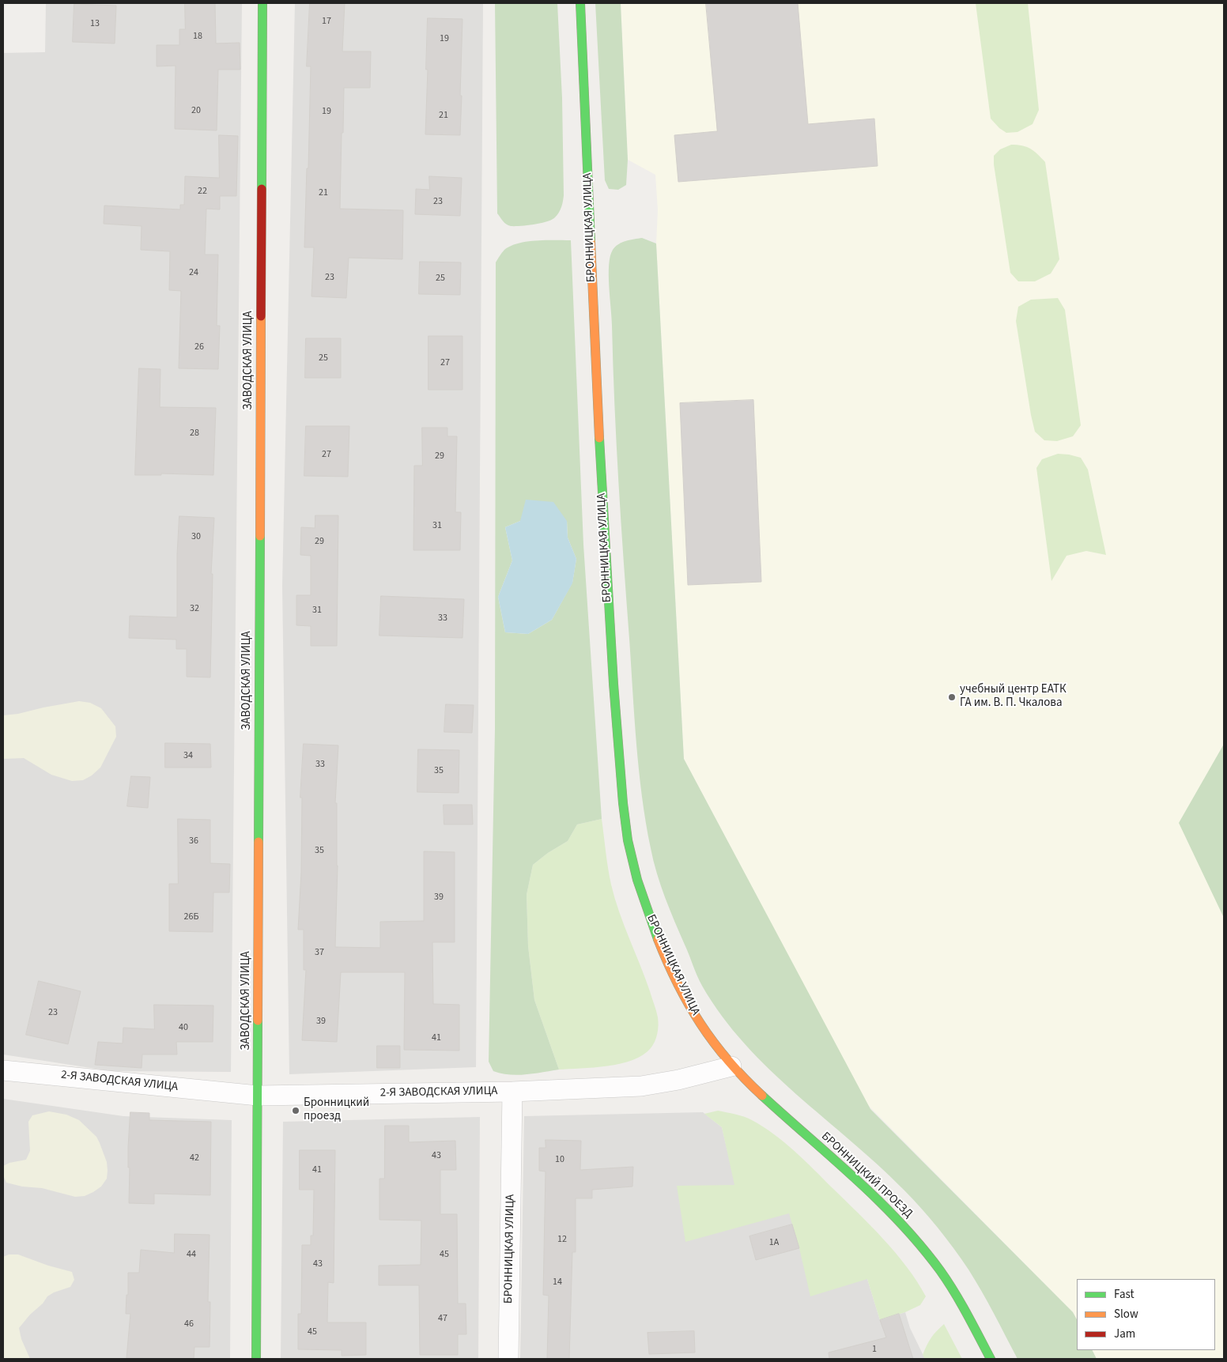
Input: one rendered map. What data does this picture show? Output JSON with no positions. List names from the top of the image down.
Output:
{
  "streets": {
    "main road": ["БРОННИЦКАЯ УЛИЦА", "ЗАВОДСКАЯ УЛИЦА", "БРОННИЦКИЙ ПРОЕЗД"],
    "street": ["2-Я ЗАВОДСКАЯ УЛИЦА"]
  },
  "crossings": [
    ["БРОННИЦКАЯ УЛИЦА", "2-Я ЗАВОДСКАЯ УЛИЦА"],
    ["БРОННИЦКАЯ УЛИЦА", "БРОННИЦКИЙ ПРОЕЗД"],
    ["ЗАВОДСКАЯ УЛИЦА", "2-Я ЗАВОДСКАЯ УЛИЦА"],
    ["2-Я ЗАВОДСКАЯ УЛИЦА", "БРОННИЦКИЙ ПРОЕЗД"]
  ],
  "places": ["учебный центр ЕАТК ГА им. В. П. Чкалова", "Бронницкий проезд"],
  "house_numbers": [
    "17",
    "13",
    "18",
    "19",
    "20",
    "19",
    "21",
    "22",
    "21",
    "23",
    "24",
    "23",
    "25",
    "26",
    "25",
    "27",
    "28",
    "27",
    "29",
    "31",
    "30",
    "29",
    "32",
    "31",
    "33",
    "34",
    "33",
    "35",
    "36",
    "35",
    "39",
    "26Б",
    "37",
    "23",
    "39",
    "40",
    "41",
    "43",
    "42",
    "10",
    "41",
    "12",
    "1А",
    "44",
    "45",
    "43",
    "14",
    "47",
    "46",
    "45",
    "1"
  ],
  "legend": ["Fast", "Slow", "Jam"]
}
